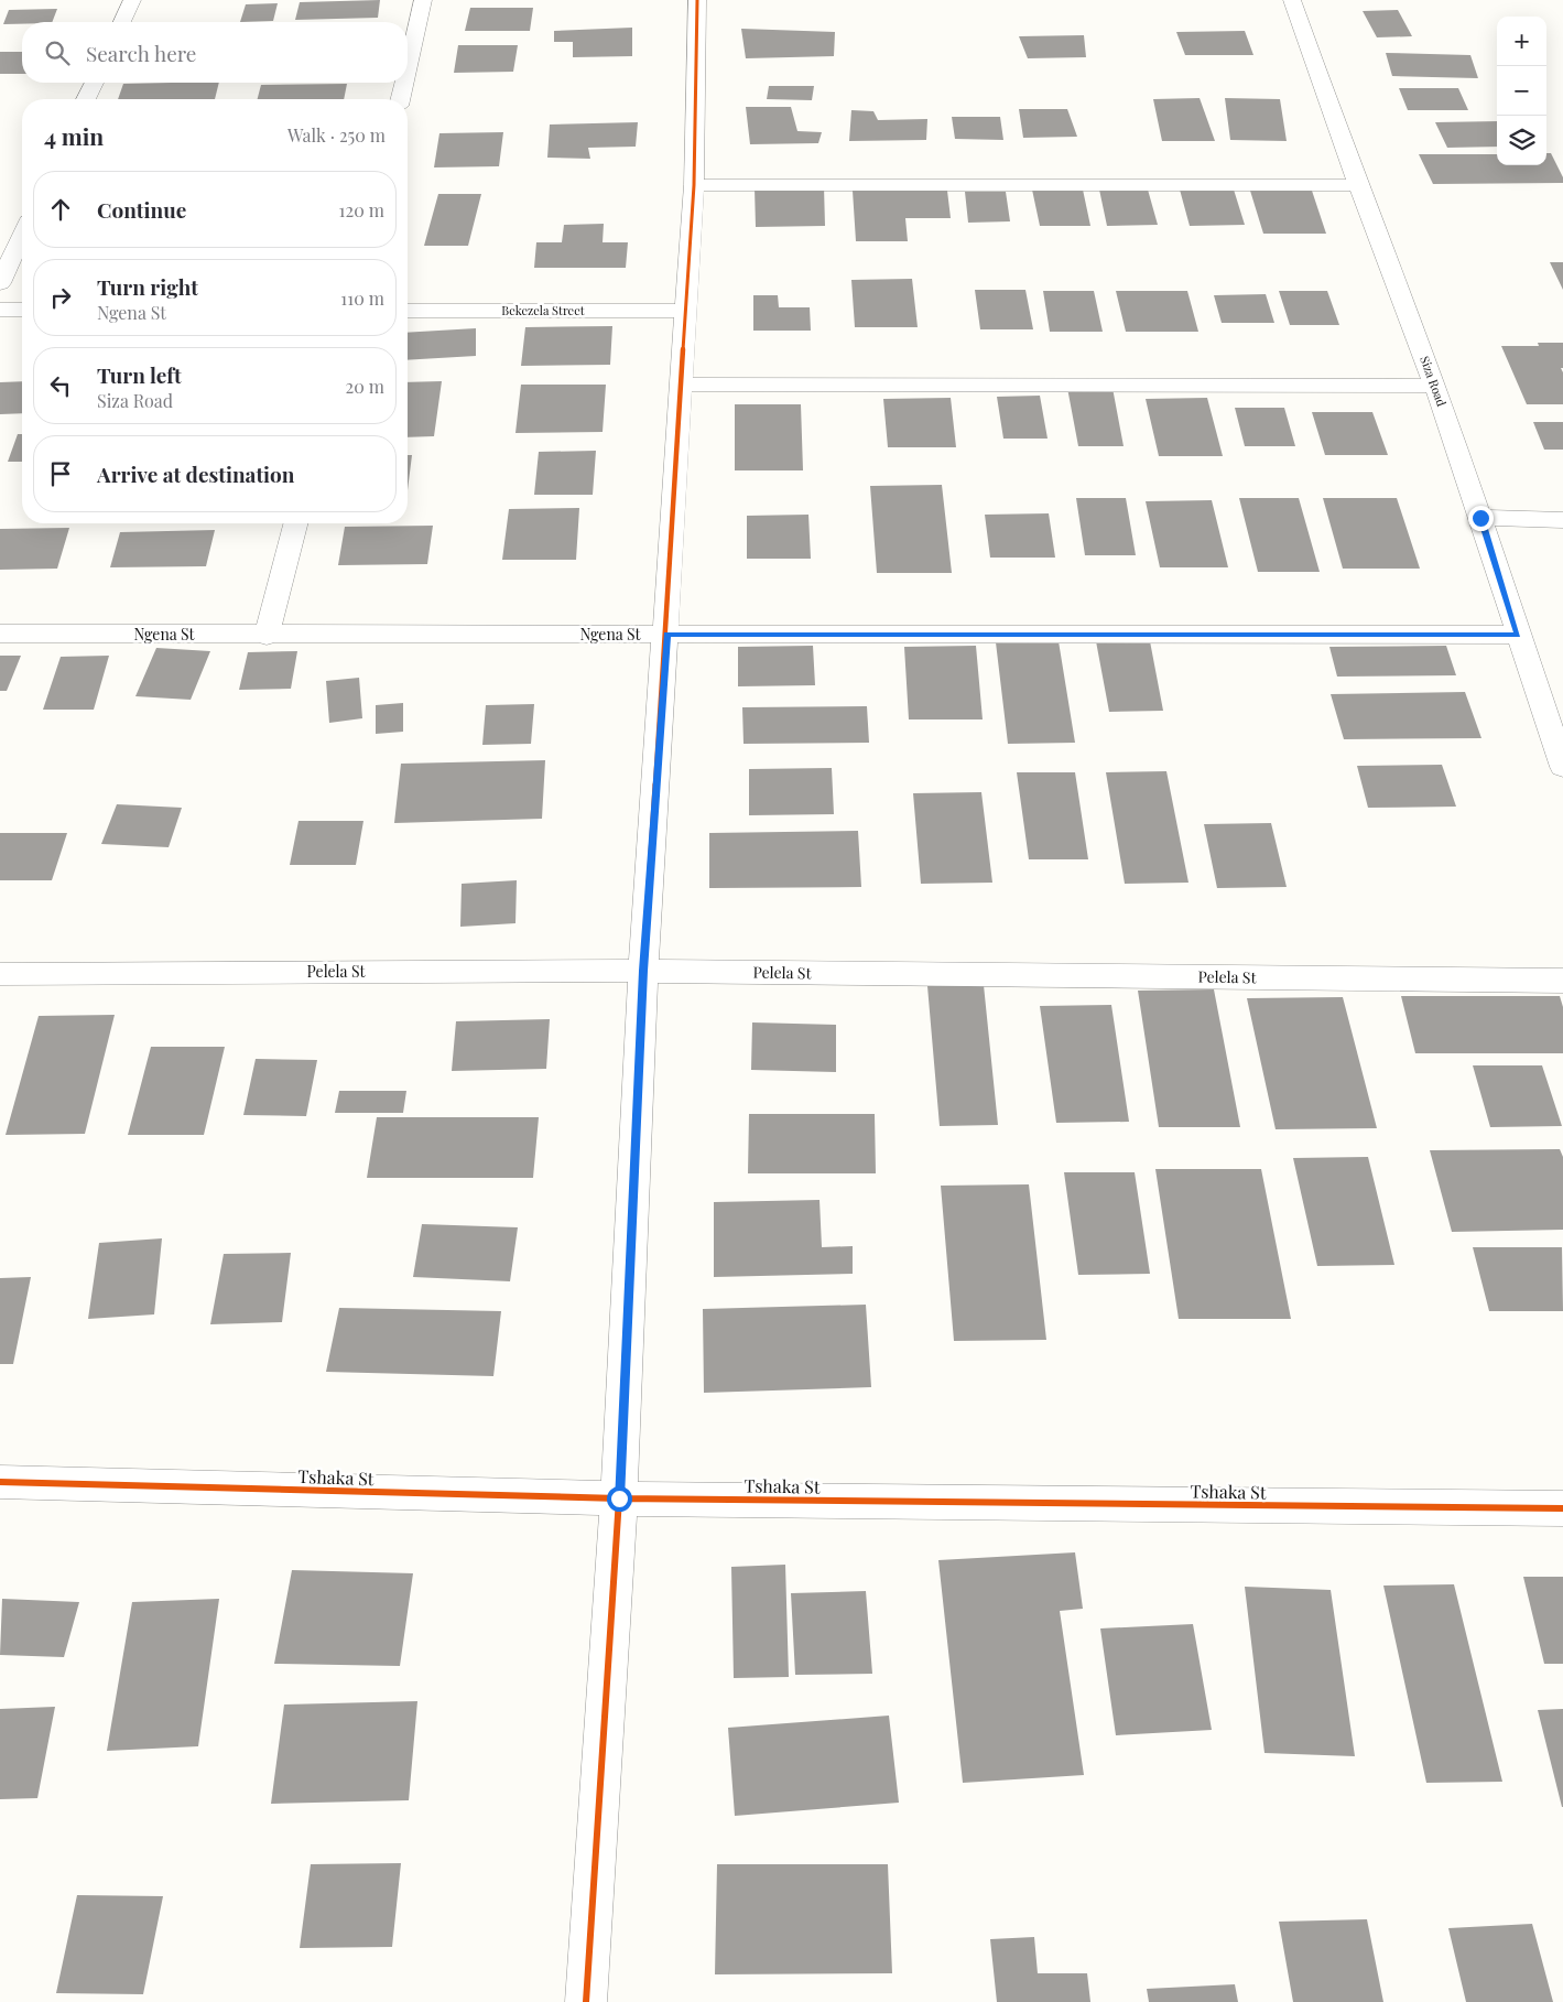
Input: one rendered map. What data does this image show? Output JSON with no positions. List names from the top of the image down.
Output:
{
  "streets": {
    "street": [
      "Bekezela Street",
      "Siza Road",
      "Ngena St",
      "Pelela St",
      "Tshaka St"
    ]
  },
  "crossings": [
    ["Siza Road", "Ngena St"]
  ],
  "page": {
    "map_buttons": ["+", "−"],
    "search": "Search here",
    "heading": ["4 min", "Walk · 250 m"],
    "list": [
      ["Continue", "120 m"],
      ["Turn right", "Ngena St", "110 m"],
      ["Turn left", "Siza Road", "20 m"],
      "Arrive at destination"
    ]
  }
}
